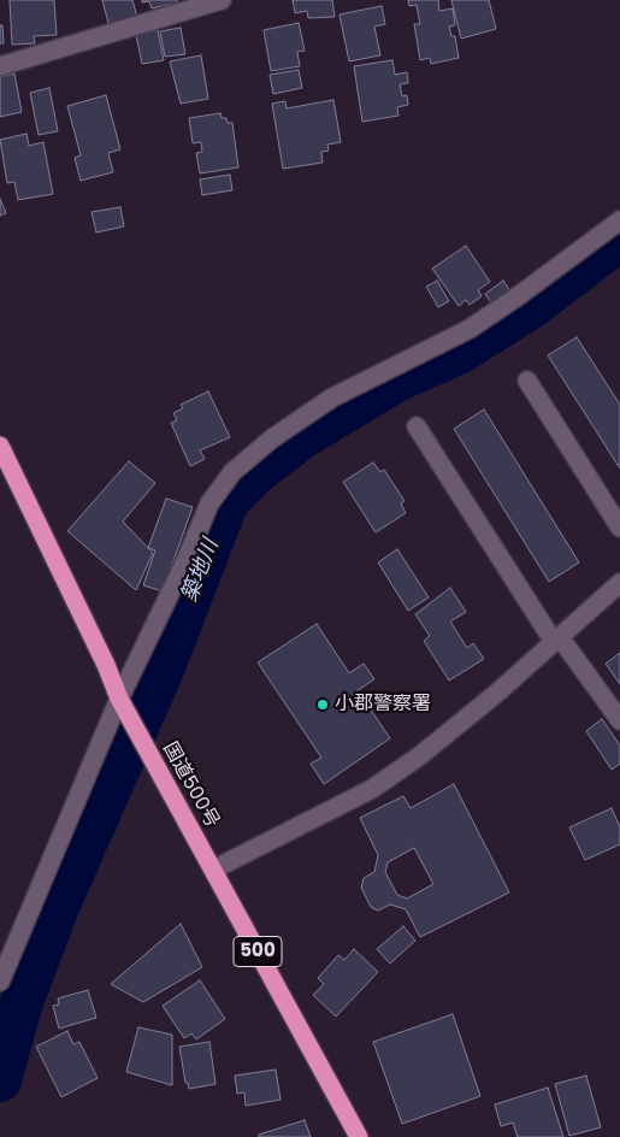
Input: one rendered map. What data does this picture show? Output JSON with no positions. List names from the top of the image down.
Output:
{
  "streets": {
    "highway": ["国道500号", "500"]
  },
  "water": ["築地川"],
  "places": ["小郡警察署"]
}
